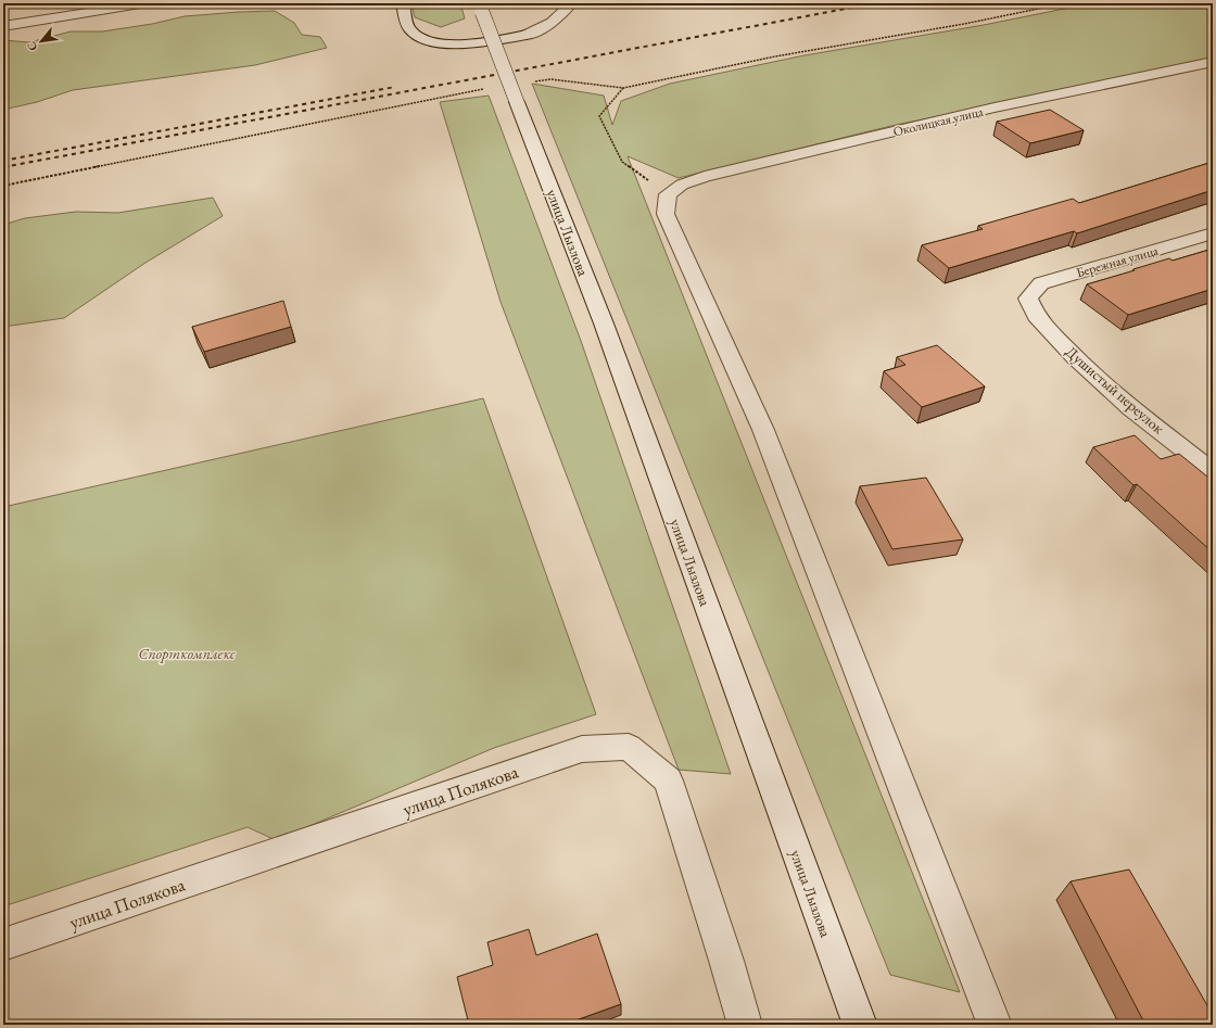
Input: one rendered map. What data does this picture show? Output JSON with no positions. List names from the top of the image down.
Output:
{
  "streets": {
    "street": [
      "Околицкая улица",
      "улица Лызлова",
      "Бережная улица",
      "Душистый переулок",
      "улица Полякова"
    ]
  },
  "crossings": [
    ["Бережная улица", "Душистый переулок"]
  ],
  "parks": ["Спорткомплекс"],
  "north": "bottom left"
}
